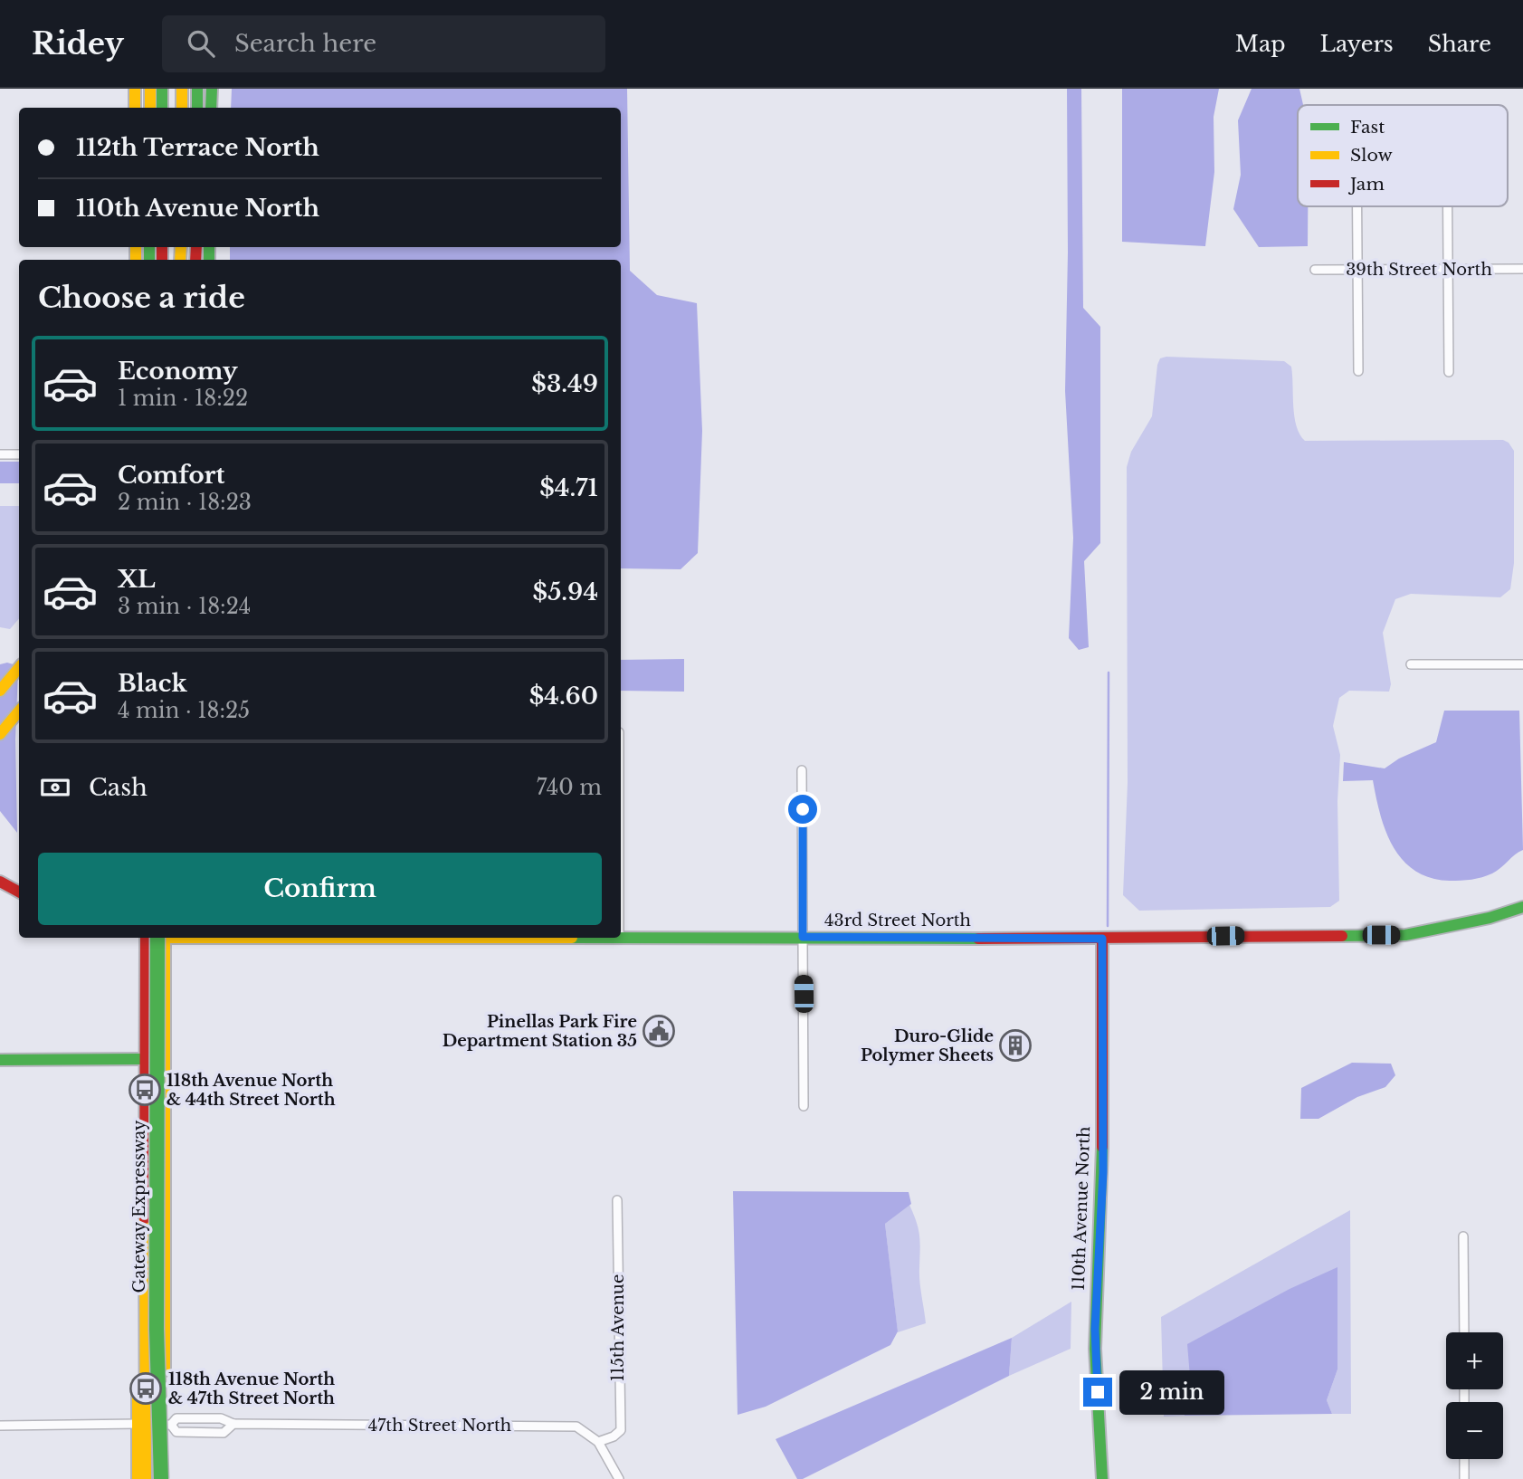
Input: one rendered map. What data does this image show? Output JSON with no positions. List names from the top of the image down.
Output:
{
  "streets": {
    "main road": ["43rd Street North", "Gateway Expressway", "110th Avenue North"],
    "street": ["39th Street North", "115th Avenue", "47th Street North"]
  },
  "crossings": [
    ["43rd Street North", "110th Avenue North"],
    ["115th Avenue", "47th Street North"]
  ],
  "places": {
    "public building": ["Pinellas Park Fire Department Station 35"],
    "building": ["Duro-Glide Polymer Sheets"],
    "bus stop": ["118th Avenue North & 44th Street North", "118th Avenue North & 47th Street North"]
  },
  "legend": ["Fast", "Slow", "Jam"],
  "page": {
    "header": "Ridey",
    "search": "Search here",
    "nav": ["Map", "Layers", "Share"],
    "banner": ["112th Terrace North", "110th Avenue North"],
    "heading": "Choose a ride",
    "list": [
      {
        "name": "Economy",
        "note": "1 min · 18:22",
        "value": "$3.49"
      },
      {
        "name": "Comfort",
        "note": "2 min · 18:23",
        "value": "$4.71"
      },
      {
        "name": "XL",
        "note": "3 min · 18:24",
        "value": "$5.94"
      },
      {
        "name": "Black",
        "note": "4 min · 18:25",
        "value": "$4.60"
      }
    ],
    "pay": ["Cash", "740 m"],
    "buttons": "Confirm",
    "map_buttons": ["+", "−"],
    "bubble": "2 min"
  }
}
